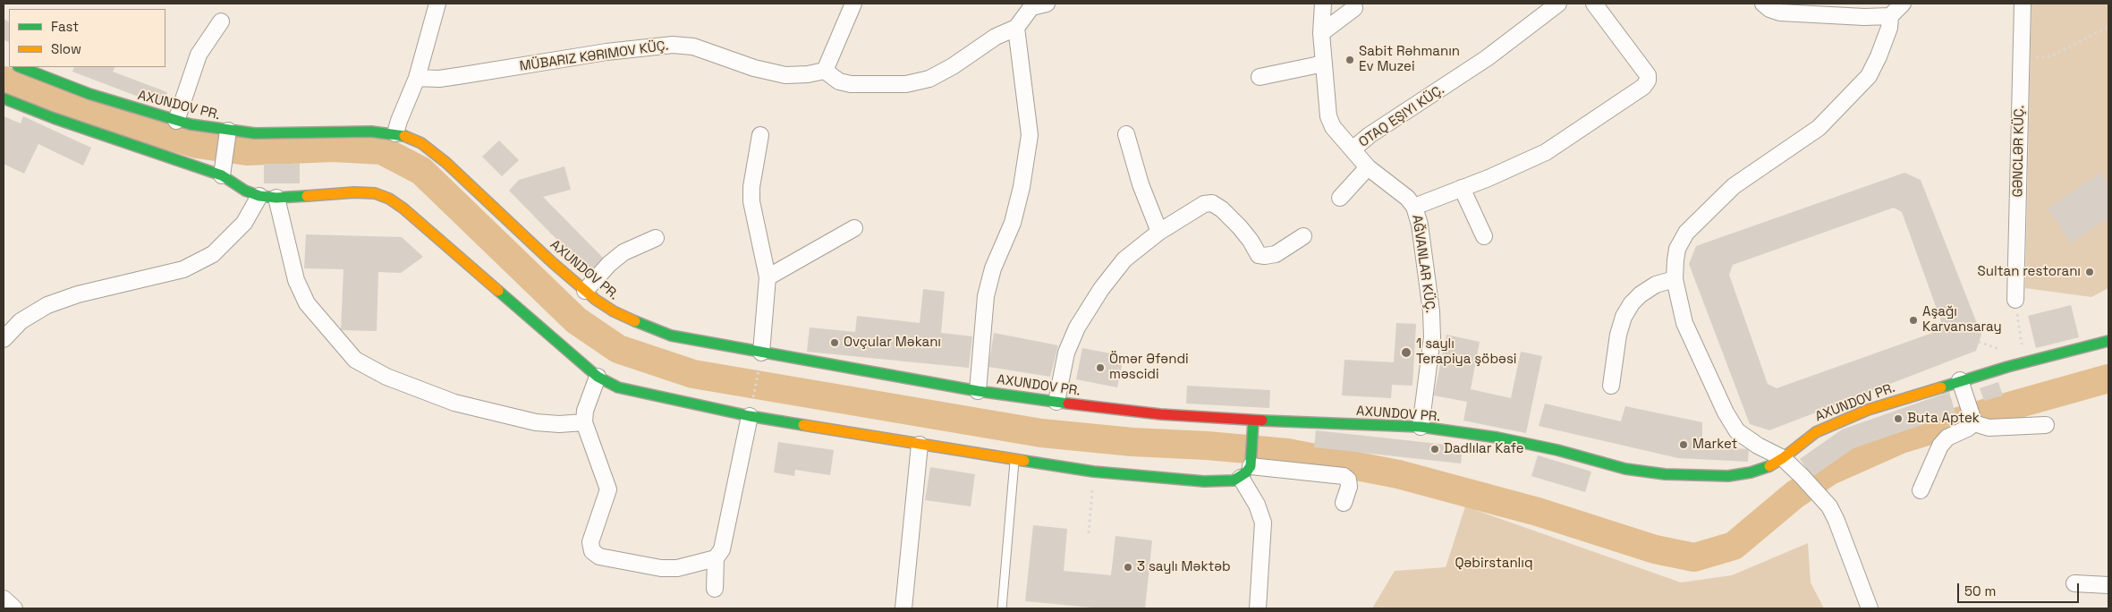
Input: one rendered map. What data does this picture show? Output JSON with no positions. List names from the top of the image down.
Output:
{
  "streets": {
    "street": [
      "MÜBARIZ KƏRIMOV KÜÇ.",
      "AXUNDOV PR.",
      "OTAQ EŞIYI KÜÇ.",
      "GƏNCLƏR KÜÇ.",
      "AĞVANLAR KÜÇ."
    ]
  },
  "crossings": [
    ["AXUNDOV PR.", "AĞVANLAR KÜÇ."],
    ["OTAQ EŞIYI KÜÇ.", "AĞVANLAR KÜÇ."]
  ],
  "parks": ["Qəbirstanlıq"],
  "places": [
    "Sabit Rəhmanın Ev Muzei",
    "Sultan restoranı",
    "Aşağı Karvansaray",
    "Ovçular Məkanı",
    "1 saylı Terapiya şöbəsi",
    "Ömər Əfəndi məscidi",
    "Buta Aptek",
    "Market",
    "Dadlılar Kafe",
    "3 saylı Məktəb"
  ],
  "legend": ["Fast", "Slow"],
  "scale_bar": "50 m"
}
